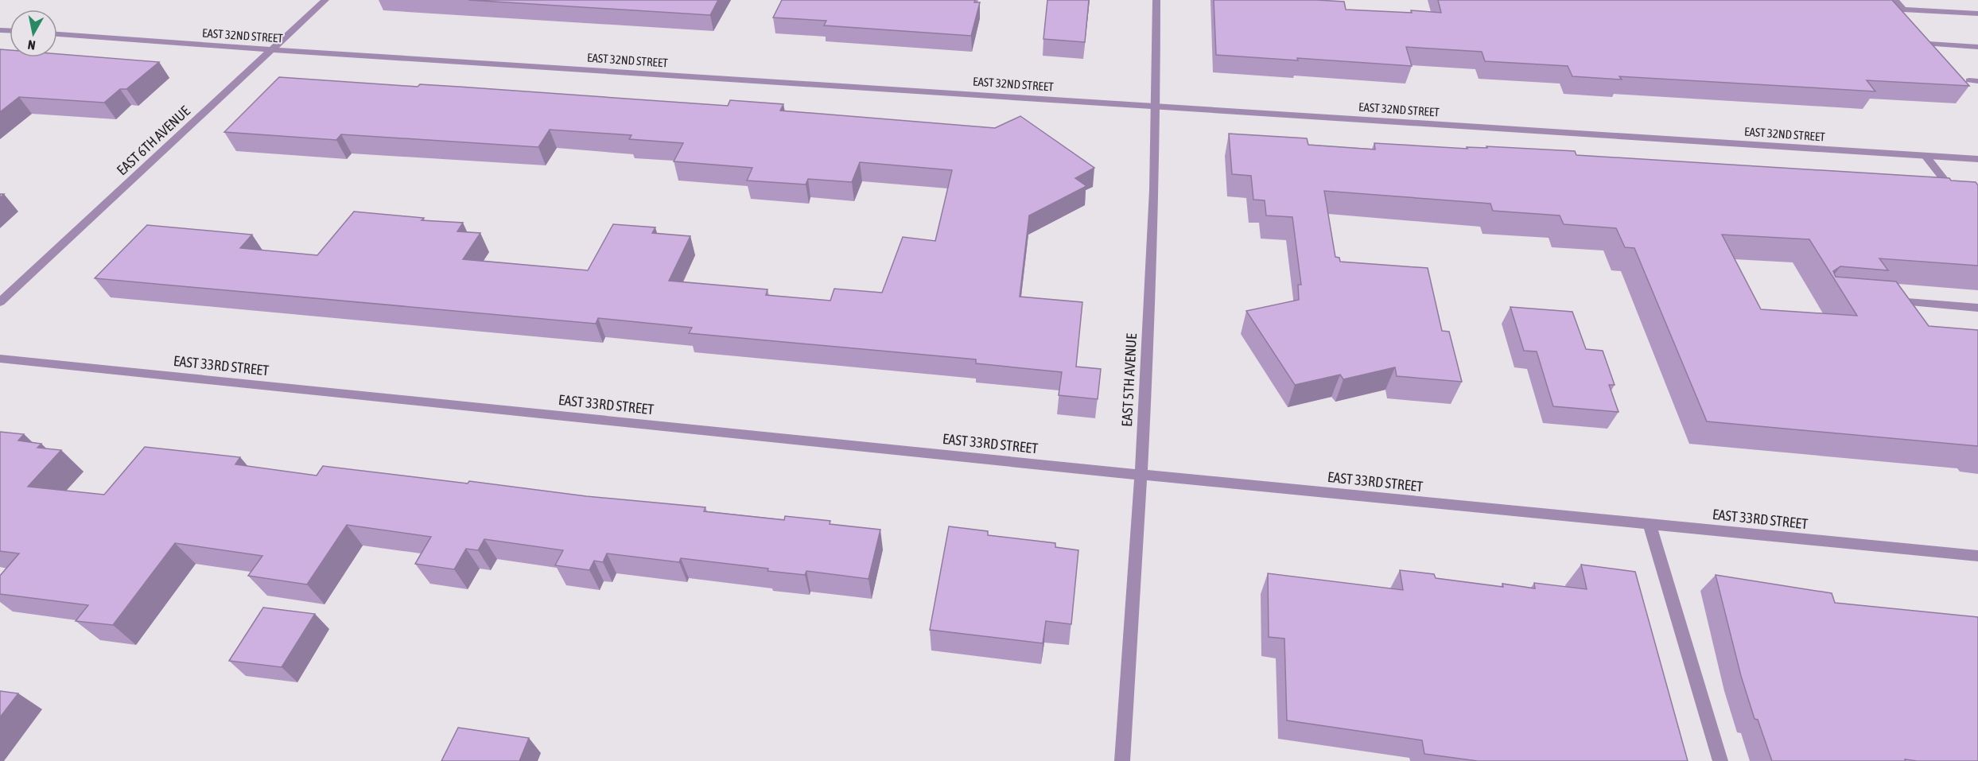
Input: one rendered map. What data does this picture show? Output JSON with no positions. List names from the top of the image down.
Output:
{
  "streets": {
    "street": [
      "EAST 32ND STREET",
      "EAST 6TH AVENUE",
      "EAST 33RD STREET",
      "EAST 5TH AVENUE"
    ]
  },
  "crossings": [
    ["EAST 32ND STREET", "EAST 6TH AVENUE"],
    ["EAST 32ND STREET", "EAST 5TH AVENUE"],
    ["EAST 33RD STREET", "EAST 5TH AVENUE"]
  ],
  "north": "bottom"
}
